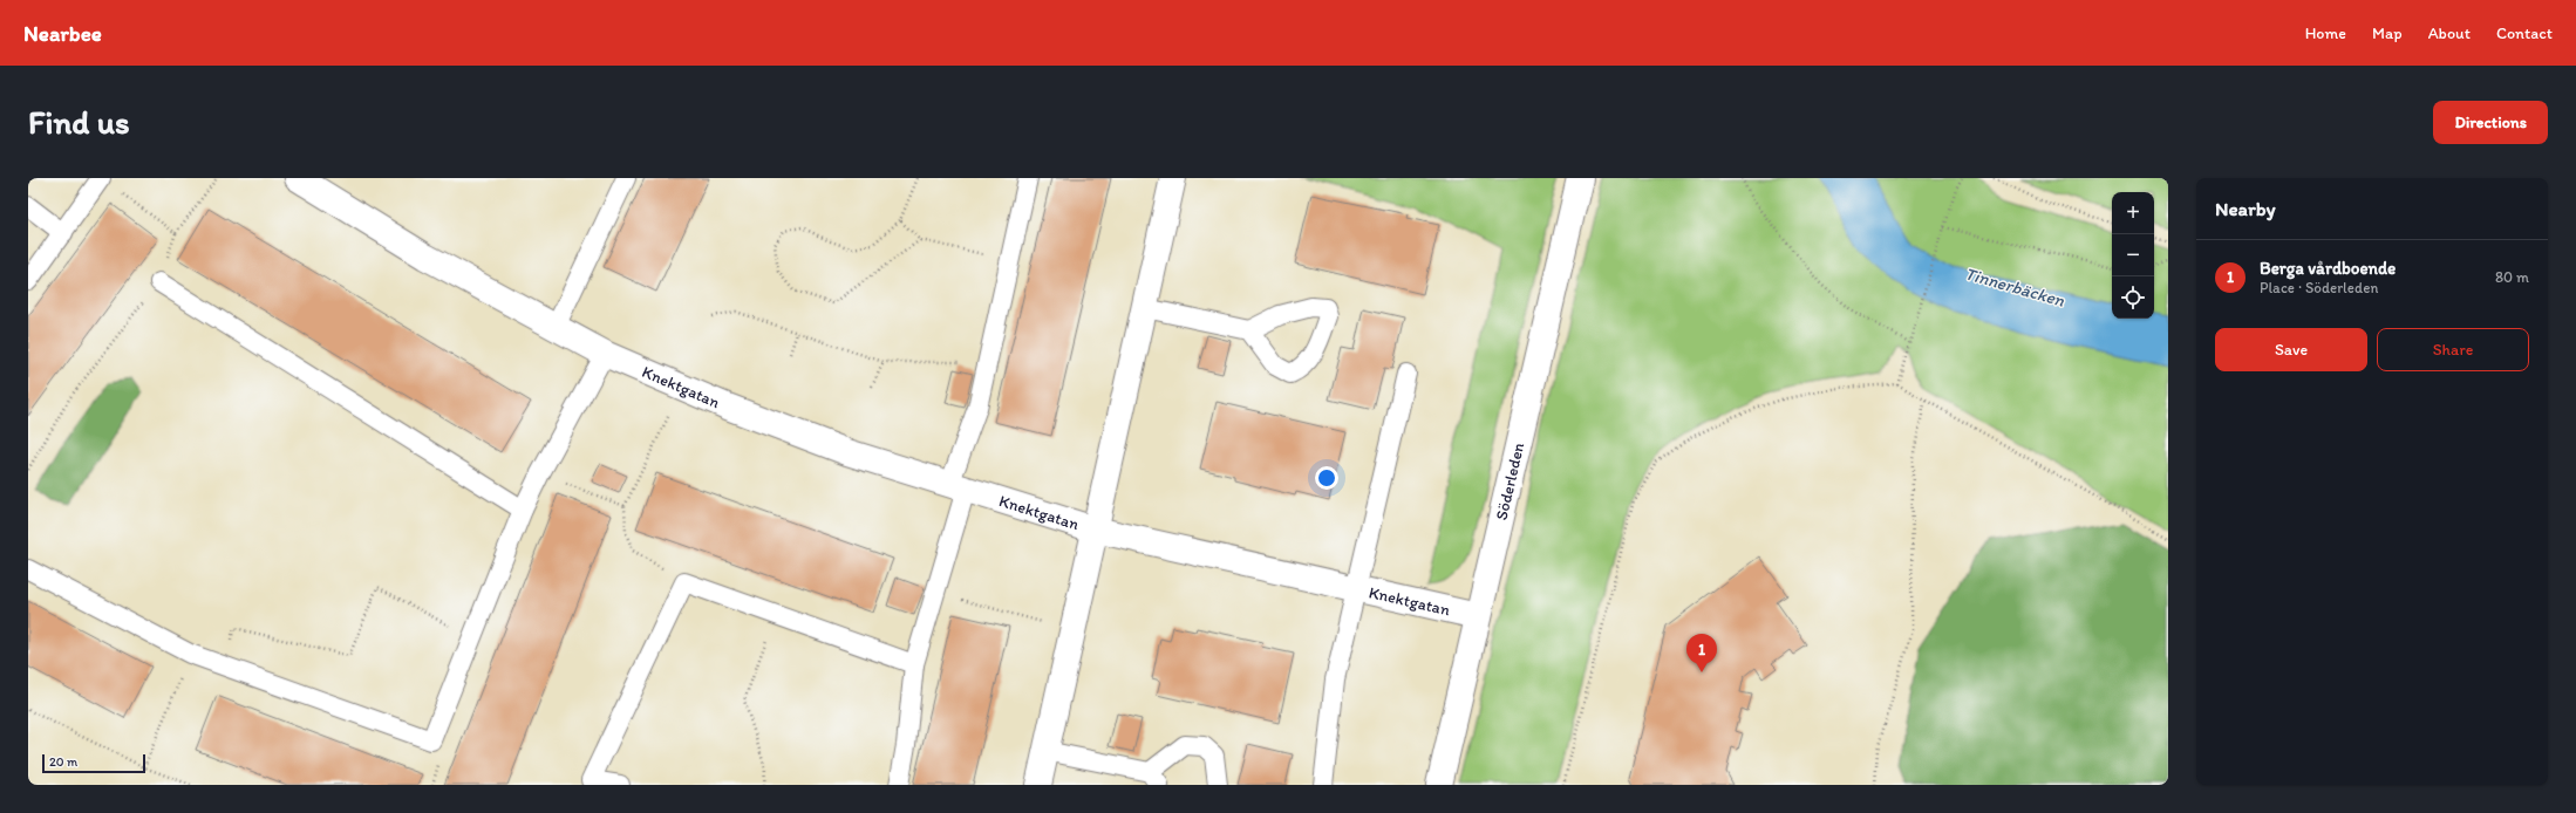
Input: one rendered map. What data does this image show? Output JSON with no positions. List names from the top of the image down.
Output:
{
  "streets": {
    "street": ["Knektgatan", "Söderleden"]
  },
  "crossings": [
    ["Knektgatan", "Söderleden"]
  ],
  "water": ["Tinnerbäcken"],
  "scale_bar": "20 m",
  "page": {
    "header": "Nearbee",
    "nav": [
      "Home",
      "Map",
      "About",
      "Contact"
    ],
    "buttons": [
      "Directions",
      ["Save", "Share"]
    ],
    "title": "Find us",
    "heading": "Nearby",
    "map_buttons": ["+", "−"],
    "list": [
      {
        "mark": "1",
        "name": "Berga vårdboende",
        "note": "Place · Söderleden",
        "value": "80 m"
      }
    ],
    "pins": "1",
    "scale": "20 m"
  }
}
